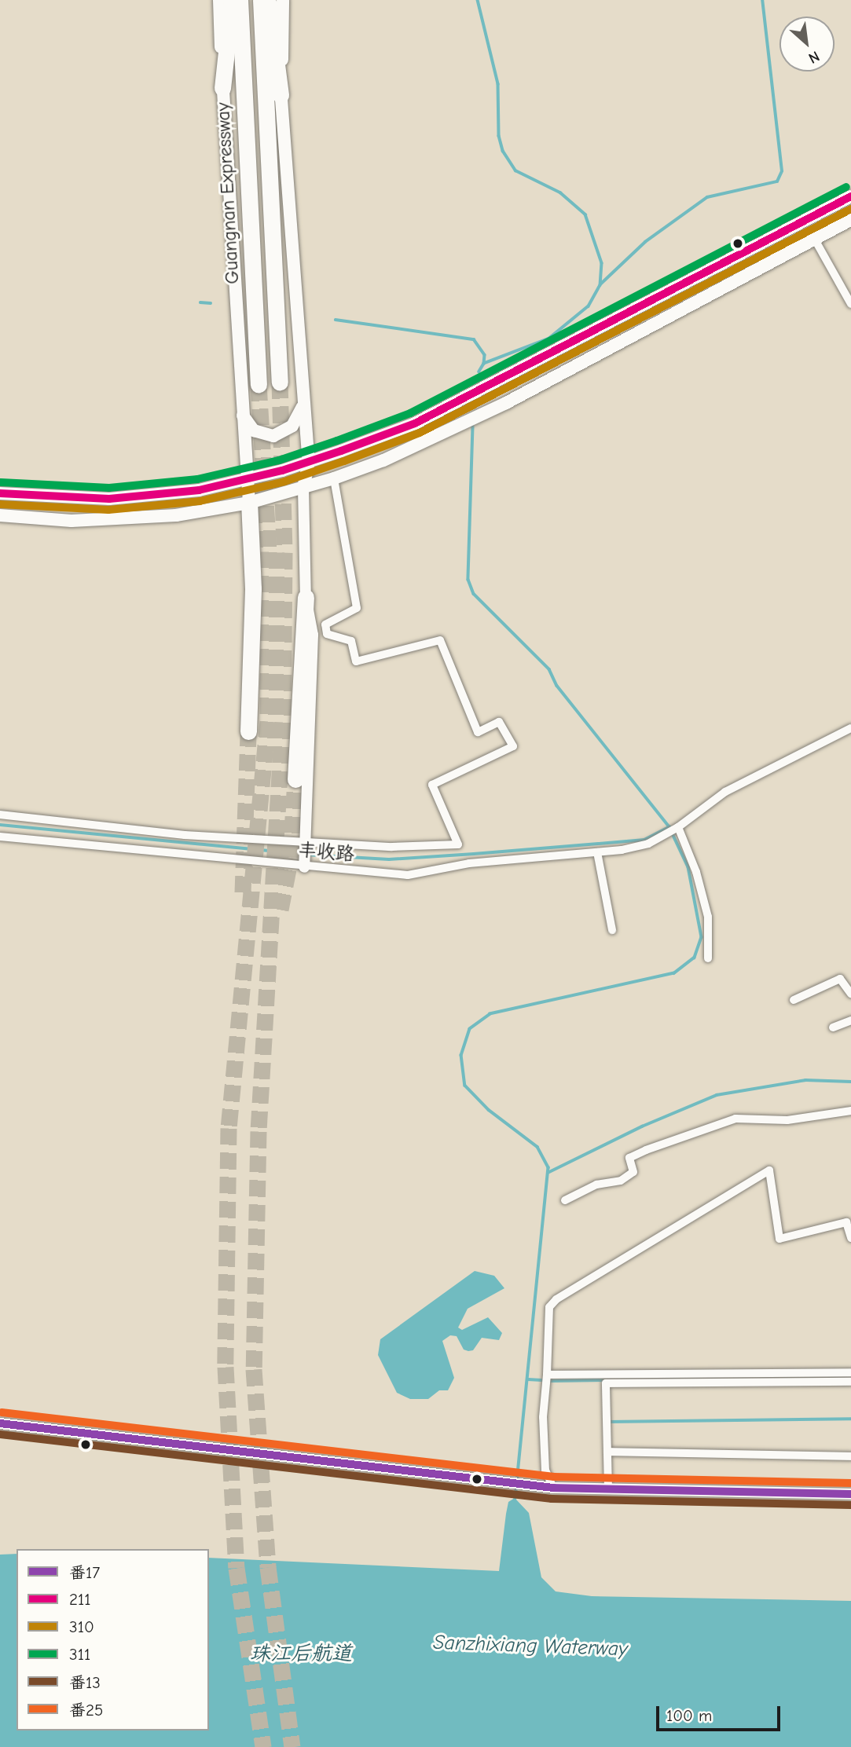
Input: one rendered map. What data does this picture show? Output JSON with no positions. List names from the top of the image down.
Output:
{
  "streets": {
    "highway": ["Guangnan Expressway"],
    "street": ["丰收路"]
  },
  "water": ["Sanzhixiang Waterway", "珠江后航道"],
  "lines": [
    "transit line 311",
    "transit line 211",
    "transit line 310",
    "transit line 番25",
    "transit line 番17",
    "transit line 番13"
  ],
  "legend": [
    "番17",
    "211",
    "310",
    "311",
    "番13",
    "番25"
  ],
  "scale_bar": "100 m",
  "north": "bottom right"
}
